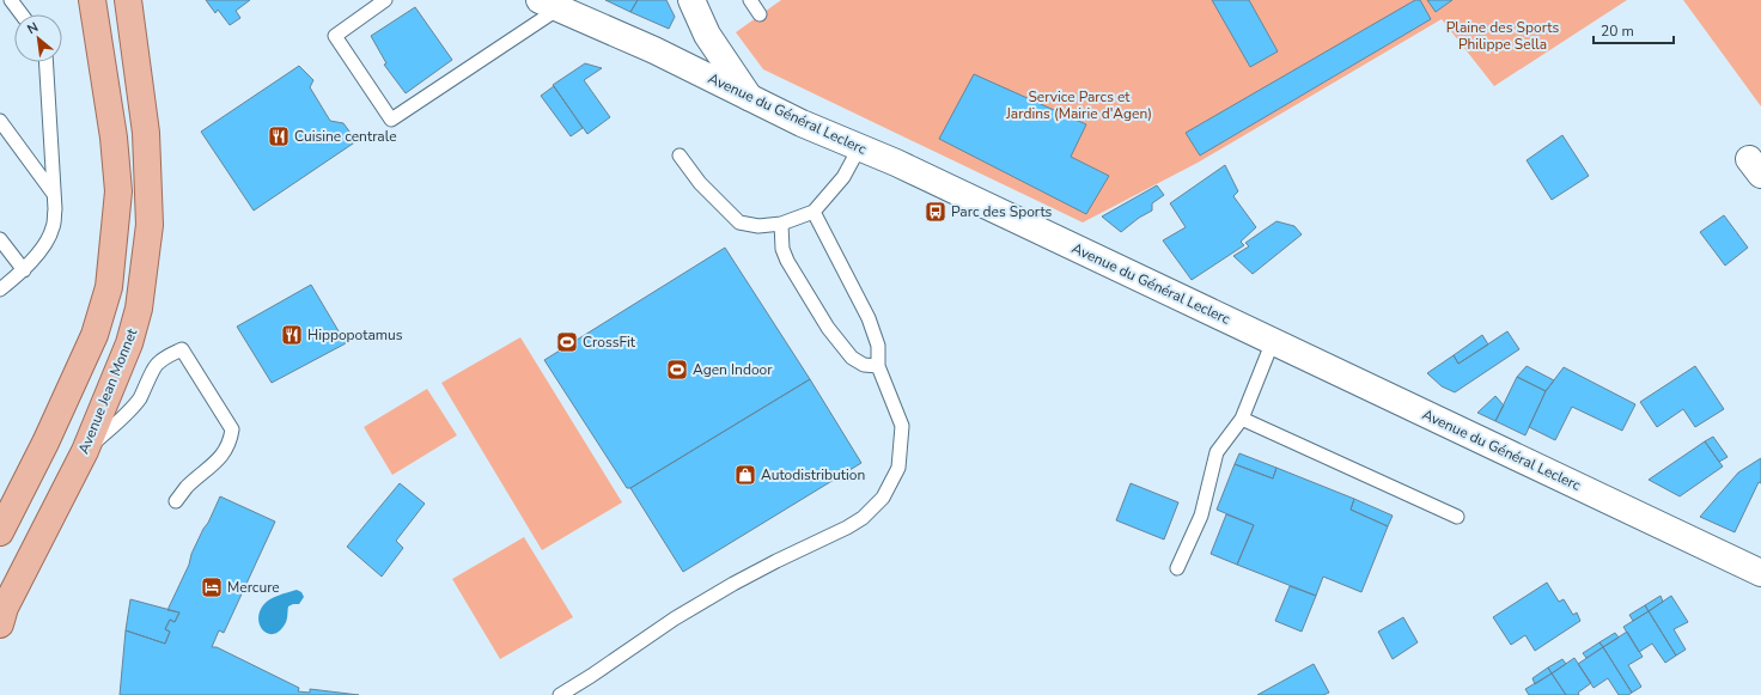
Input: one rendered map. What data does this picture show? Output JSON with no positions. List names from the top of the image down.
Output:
{
  "streets": {
    "main road": ["Avenue Jean Monnet"],
    "street": ["Avenue du Général Leclerc"]
  },
  "parks": ["Plaine des Sports Philippe Sella", "Service Parcs et Jardins (Mairie d'Agen)"],
  "places": {
    "restaurant": ["Cuisine centrale", "Hippopotamus"],
    "bus stop": ["Parc des Sports"],
    "sports": ["CrossFit", "Agen Indoor"],
    "shop": ["Autodistribution"],
    "hotel": ["Mercure"]
  },
  "scale_bar": "20 m",
  "north": "top left"
}
